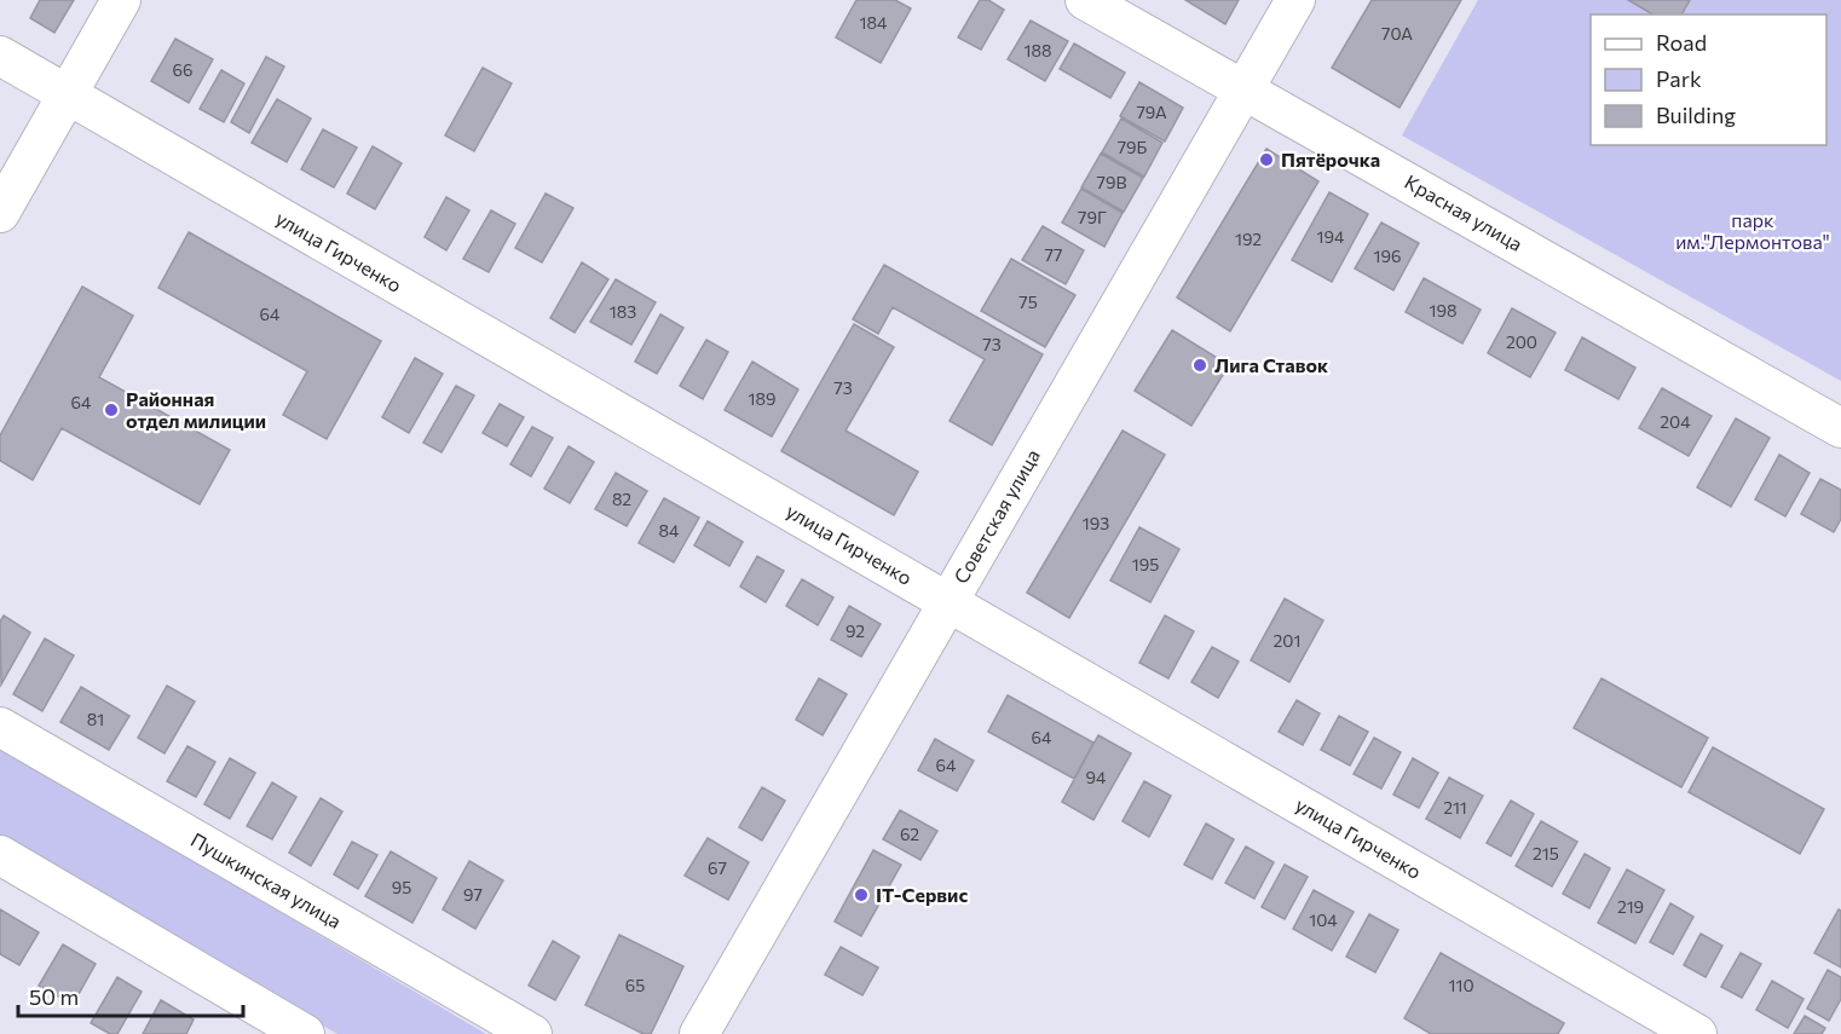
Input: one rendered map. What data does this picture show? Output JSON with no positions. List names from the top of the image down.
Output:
{
  "streets": {
    "street": [
      "Красная улица",
      "улица Гирченко",
      "Советская улица",
      "Пушкинская улица"
    ]
  },
  "crossings": [
    ["Красная улица", "Советская улица"],
    ["улица Гирченко", "Советская улица"]
  ],
  "parks": ["парк им.\"Лермонтова\""],
  "places": [
    "Пятёрочка",
    "Лига Ставок",
    "Районная отдел милиции",
    "IT-Сервис"
  ],
  "house_numbers": [
    "184",
    "70А",
    "188",
    "66",
    "79А",
    "79Б",
    "79В",
    "79Г",
    "194",
    "192",
    "77",
    "196",
    "75",
    "198",
    "183",
    "64",
    "200",
    "73",
    "73",
    "189",
    "64",
    "204",
    "82",
    "193",
    "84",
    "195",
    "92",
    "201",
    "81",
    "64",
    "64",
    "94",
    "211",
    "62",
    "215",
    "67",
    "95",
    "97",
    "219",
    "104",
    "65",
    "110"
  ],
  "legend": ["Road", "Park", "Building"],
  "scale_bar": "50 m"
}
